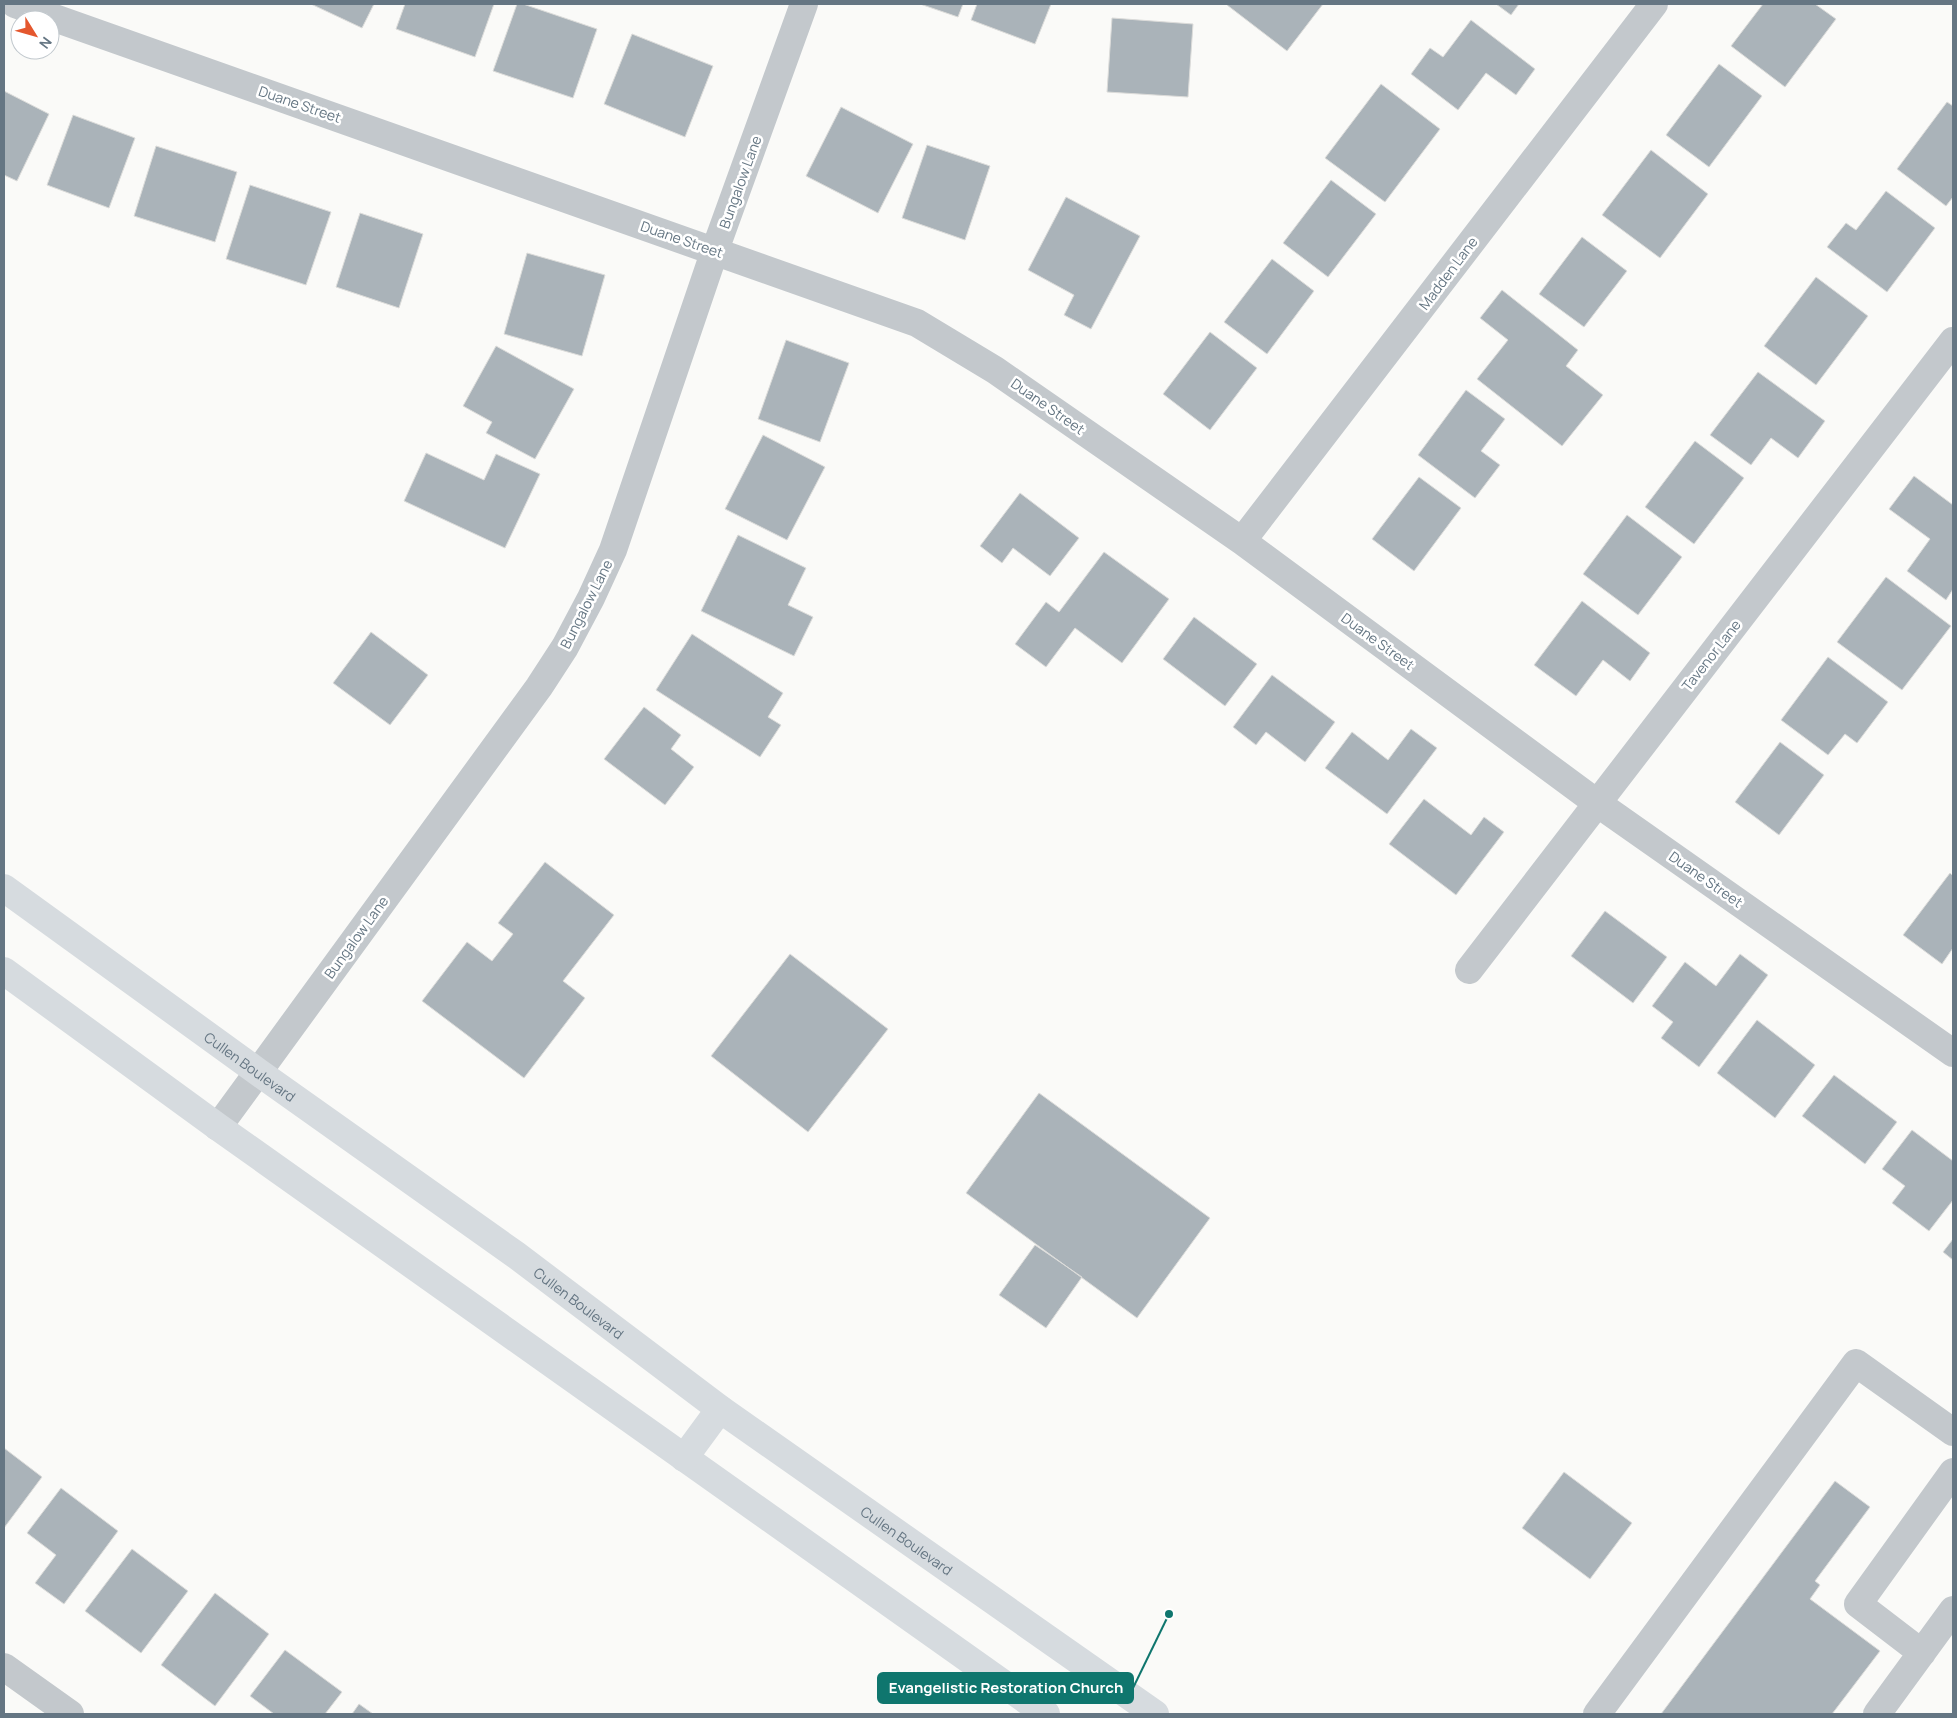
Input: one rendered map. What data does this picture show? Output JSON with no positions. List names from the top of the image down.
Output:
{
  "streets": {
    "main road": ["Cullen Boulevard"],
    "street": [
      "Duane Street",
      "Bungalow Lane",
      "Madden Lane",
      "Tavenor Lane"
    ]
  },
  "crossings": [
    ["Duane Street", "Bungalow Lane"],
    ["Duane Street", "Madden Lane"],
    ["Duane Street", "Tavenor Lane"],
    ["Bungalow Lane", "Cullen Boulevard"]
  ],
  "places": ["Evangelistic Restoration Church"],
  "north": "bottom right"
}
